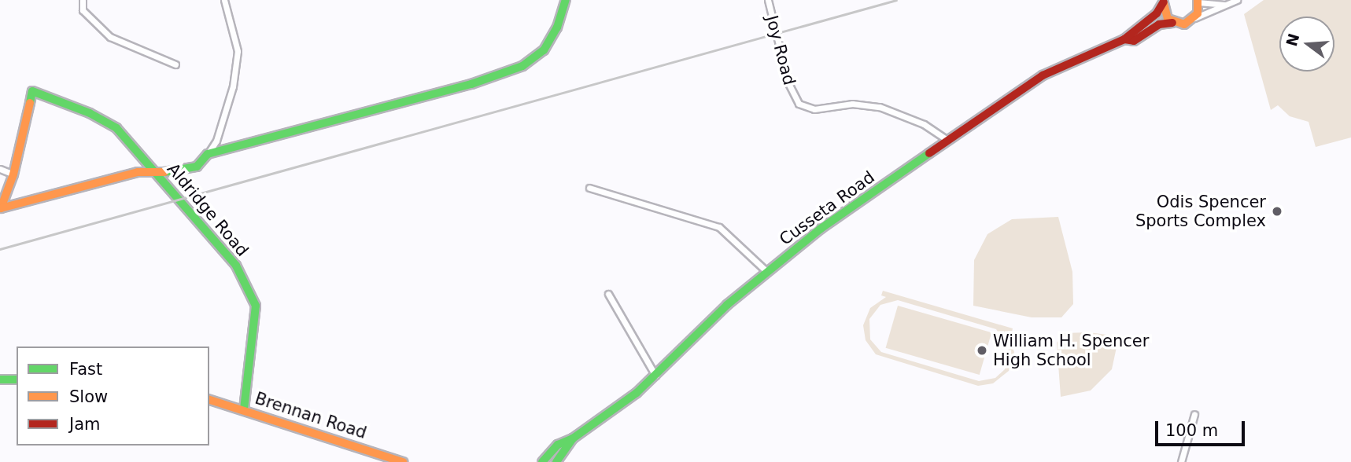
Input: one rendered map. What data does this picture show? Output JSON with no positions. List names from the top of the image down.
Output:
{
  "streets": {
    "street": [
      "Joy Road",
      "Cusseta Road",
      "Aldridge Road",
      "Brennan Road"
    ]
  },
  "crossings": [
    ["Joy Road", "Cusseta Road"],
    ["Aldridge Road", "Brennan Road"]
  ],
  "places": ["Odis Spencer Sports Complex", "William H. Spencer High School"],
  "legend": ["Fast", "Slow", "Jam"],
  "scale_bar": "100 m",
  "north": "left"
}
